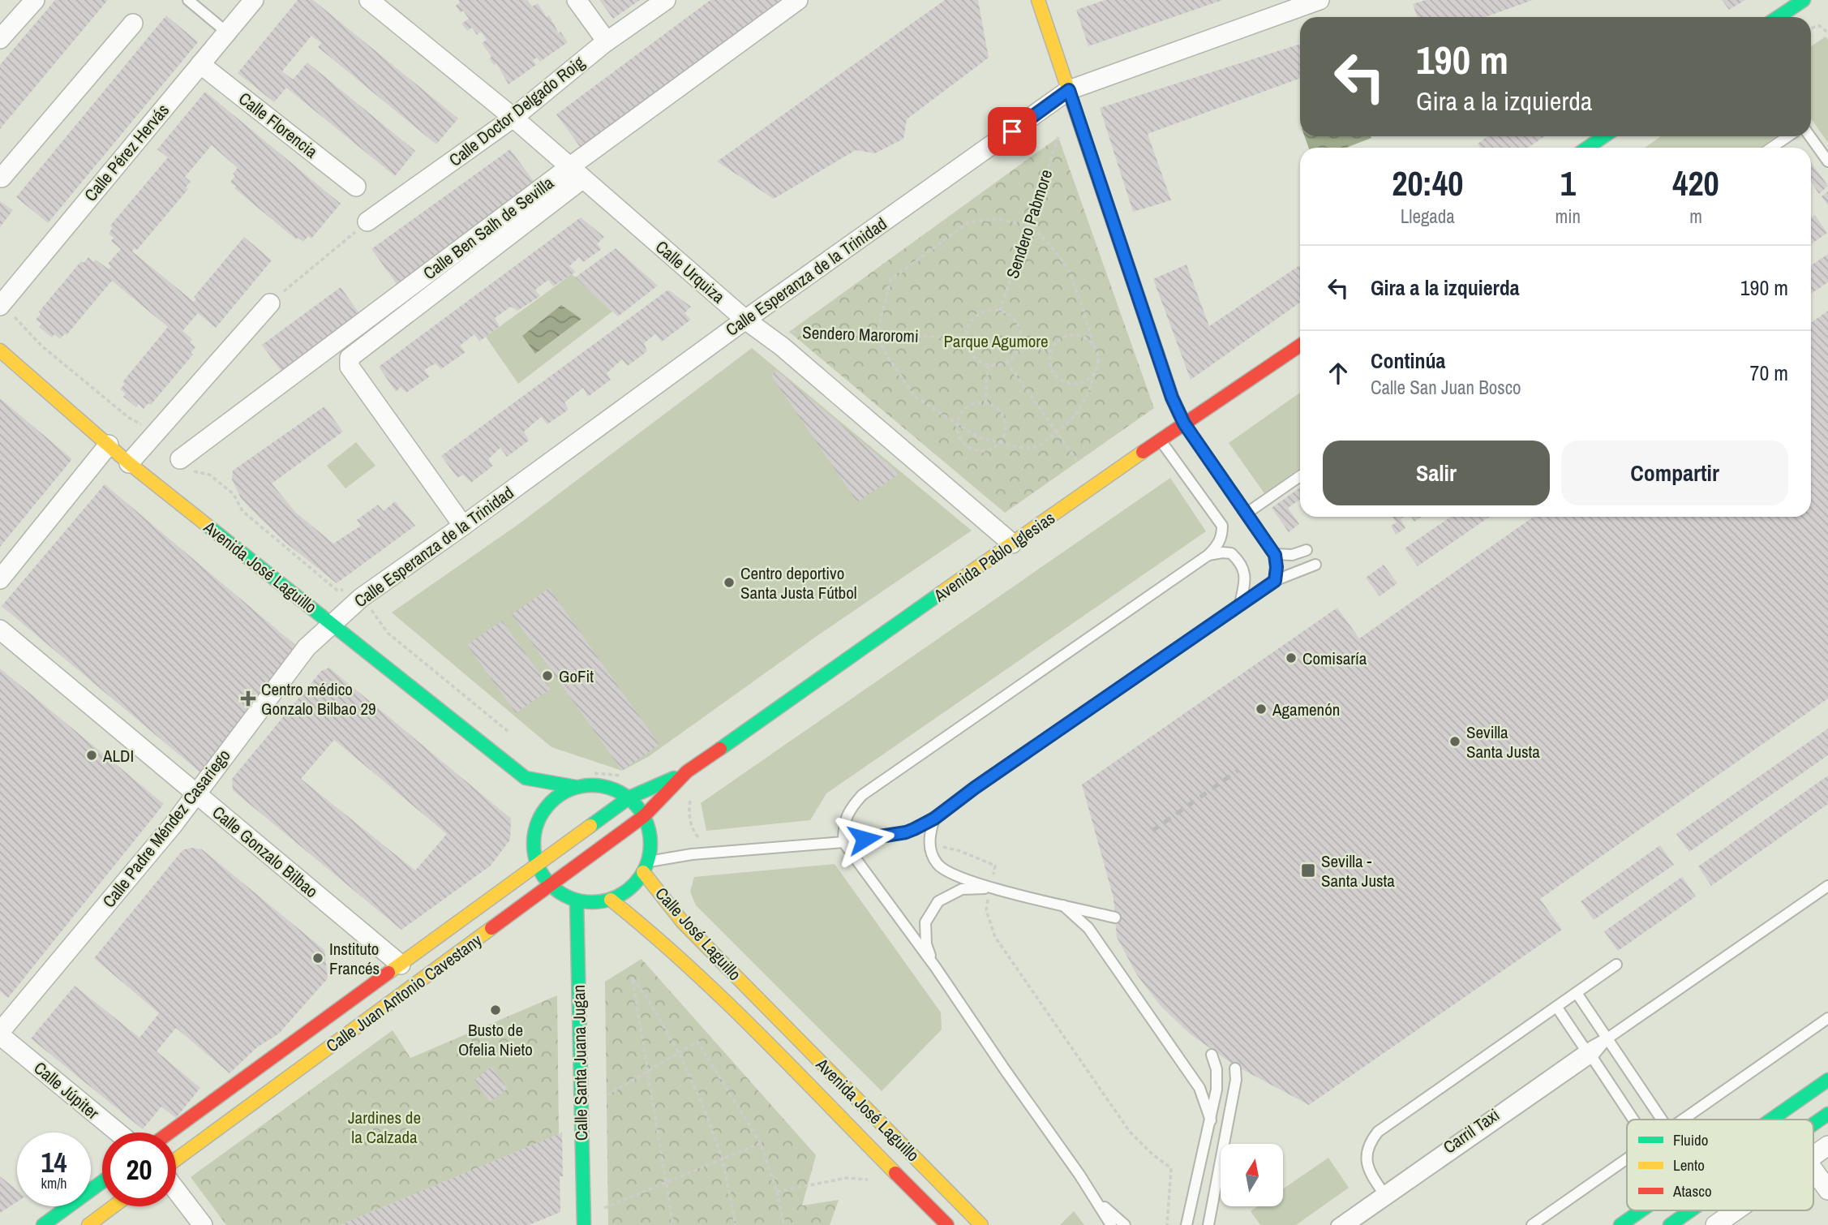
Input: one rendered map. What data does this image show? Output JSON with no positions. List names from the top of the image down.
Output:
{
  "streets": {
    "main road": [
      "Avenida Pablo Iglesias",
      "Avenida José Laguillo",
      "Calle José Laguillo",
      "Calle Juan Antonio Cavestany",
      "Calle Santa Juana Jugan"
    ],
    "street": [
      "Calle Doctor Delgado Roig",
      "Calle Florencia",
      "Calle Pérez Hervás",
      "Calle Ben Salh de Sevilla",
      "Calle Urquiza",
      "Calle Esperanza de la Trinidad",
      "Calle Padre Méndez Casariego",
      "Calle Gonzalo Bilbao",
      "Calle Júpiter"
    ],
    "path": ["Sendero Pabmore", "Sendero Maroromi"]
  },
  "crossings": [
    ["Calle Doctor Delgado Roig", "Calle Urquiza"],
    ["Calle Florencia", "Calle Pérez Hervás"],
    ["Sendero Pabmore", "Sendero Maroromi"],
    ["Calle Ben Salh de Sevilla", "Calle Urquiza"],
    ["Calle Urquiza", "Calle Esperanza de la Trinidad"],
    ["Calle Urquiza", "Avenida Pablo Iglesias"],
    ["Calle Esperanza de la Trinidad", "Avenida José Laguillo"],
    ["Calle Esperanza de la Trinidad", "Calle Padre Méndez Casariego"],
    ["Avenida Pablo Iglesias", "Calle Juan Antonio Cavestany"],
    ["Avenida José Laguillo", "Calle Padre Méndez Casariego"],
    ["Avenida José Laguillo", "Calle José Laguillo"],
    ["Calle Padre Méndez Casariego", "Calle Gonzalo Bilbao"],
    ["Calle Padre Méndez Casariego", "Calle Júpiter"],
    ["Calle Gonzalo Bilbao", "Calle Juan Antonio Cavestany"]
  ],
  "parks": ["Parque Agumore", "Jardines de la Calzada"],
  "places": {
    "other": [
      "Centro deportivo Santa Justa Fútbol",
      "Comisaría",
      "GoFit",
      "Agamenón",
      "Sevilla Santa Justa",
      "ALDI",
      "Instituto Francés",
      "Busto de Ofelia Nieto"
    ],
    "health": ["Centro médico Gonzalo Bilbao 29"],
    "transit": ["Sevilla - Santa Justa"]
  },
  "legend": ["Fluido", "Lento", "Atasco"],
  "north": "top",
  "page": {
    "turn": ["190 m", "Gira a la izquierda"],
    "eta": [
      "20:40",
      "Llegada",
      "1",
      "min",
      "420",
      "m"
    ],
    "list": [
      {
        "name": "Gira a la izquierda",
        "value": "190 m"
      },
      {
        "name": "Continúa",
        "note": "Calle San Juan Bosco",
        "value": "70 m"
      }
    ],
    "buttons": ["Salir", "Compartir"],
    "speed": "14 km/h",
    "limit": "20"
  }
}
